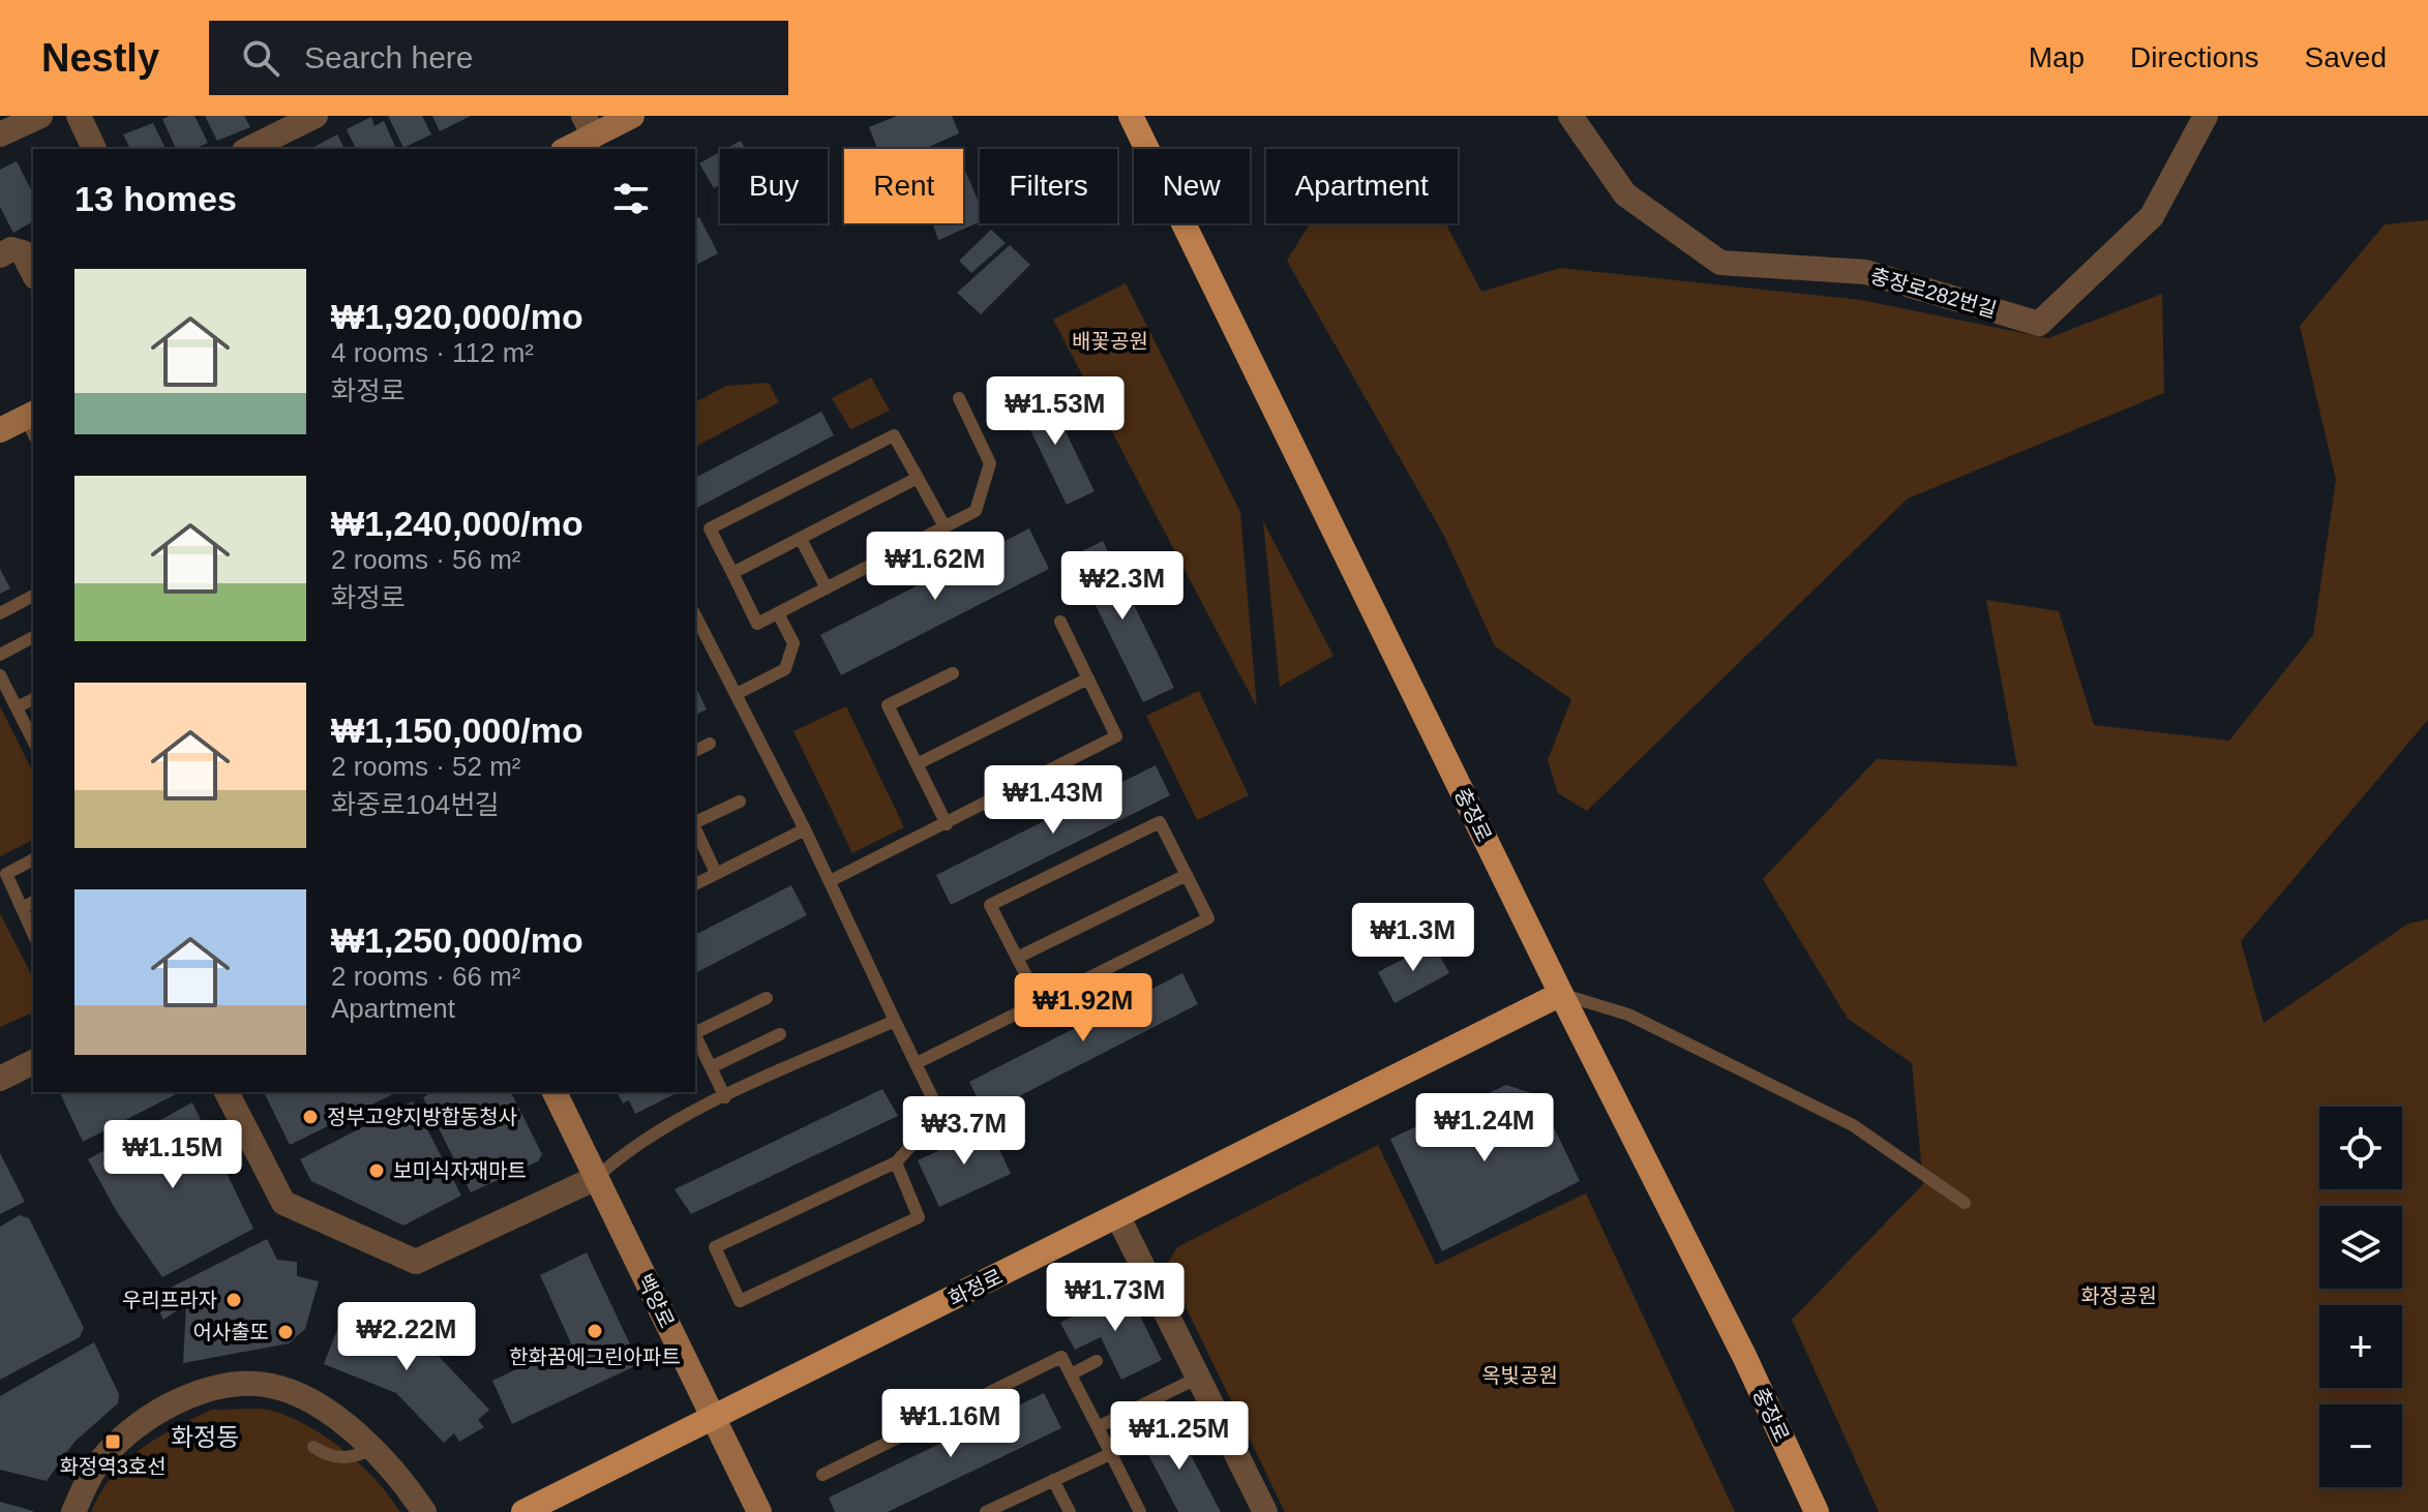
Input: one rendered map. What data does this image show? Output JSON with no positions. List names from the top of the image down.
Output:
{
  "streets": {
    "main road": ["충장로", "화정로"],
    "street": ["충장로282번길", "백양로"]
  },
  "crossings": [
    ["충장로", "화정로"],
    ["화정로", "백양로"]
  ],
  "districts": ["화정동"],
  "parks": ["배꽃공원", "화정공원", "옥빛공원"],
  "places": {
    "other": [
      "정부고양지방합동청사",
      "보미식자재마트",
      "우리프라자",
      "한화꿈에그린아파트",
      "어사출또"
    ],
    "transit": ["화정역3호선"]
  },
  "page": {
    "header": "Nestly",
    "search": "Search here",
    "nav": ["Map", "Directions", "Saved"],
    "chip": [
      "Buy",
      "Rent",
      "Filters",
      "New",
      "Apartment"
    ],
    "heading": "13 homes",
    "list": [
      {
        "name": "₩1,920,000/mo",
        "note": "4 rooms · 112 m² · 화정로"
      },
      {
        "name": "₩1,240,000/mo",
        "note": "2 rooms · 56 m² · 화정로"
      },
      {
        "name": "₩1,150,000/mo",
        "note": "2 rooms · 52 m² · 화중로104번길"
      },
      {
        "name": "₩1,250,000/mo",
        "note": "2 rooms · 66 m² · Apartment"
      }
    ],
    "price": [
      "₩1.53M",
      "₩1.62M",
      "₩2.3M",
      "₩1.43M",
      "₩1.3M",
      "₩1.92M",
      "₩1.24M",
      "₩3.7M",
      "₩1.15M",
      "₩1.73M",
      "₩2.22M",
      "₩1.16M",
      "₩1.25M"
    ],
    "map_buttons": ["+", "−"]
  }
}
